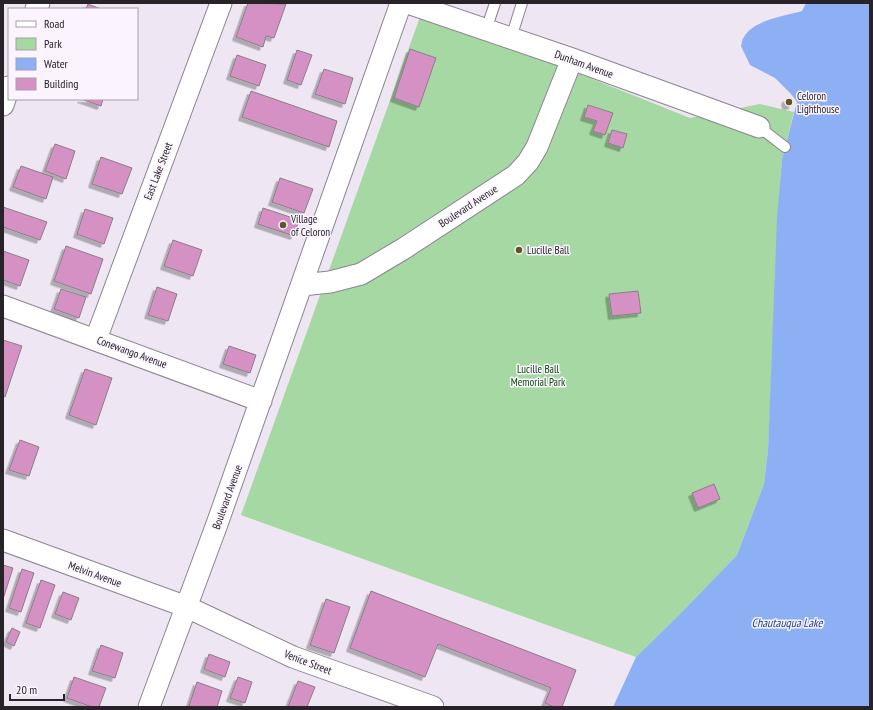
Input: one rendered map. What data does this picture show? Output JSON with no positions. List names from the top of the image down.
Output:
{
  "streets": {
    "street": [
      "Dunham Avenue",
      "East Lake Street",
      "Boulevard Avenue",
      "Conewango Avenue",
      "Melvin Avenue",
      "Venice Street"
    ]
  },
  "crossings": [
    ["Dunham Avenue", "Boulevard Avenue"],
    ["East Lake Street", "Conewango Avenue"],
    ["Boulevard Avenue", "Conewango Avenue"],
    ["Boulevard Avenue", "Melvin Avenue"],
    ["Boulevard Avenue", "Venice Street"],
    ["Melvin Avenue", "Venice Street"]
  ],
  "water": ["Chautauqua Lake"],
  "parks": ["Lucille Ball Memorial Park"],
  "places": ["Celoron Lighthouse", "Village of Celoron", "Lucille Ball"],
  "legend": [
    "Road",
    "Park",
    "Water",
    "Building"
  ],
  "scale_bar": "20 m"
}
